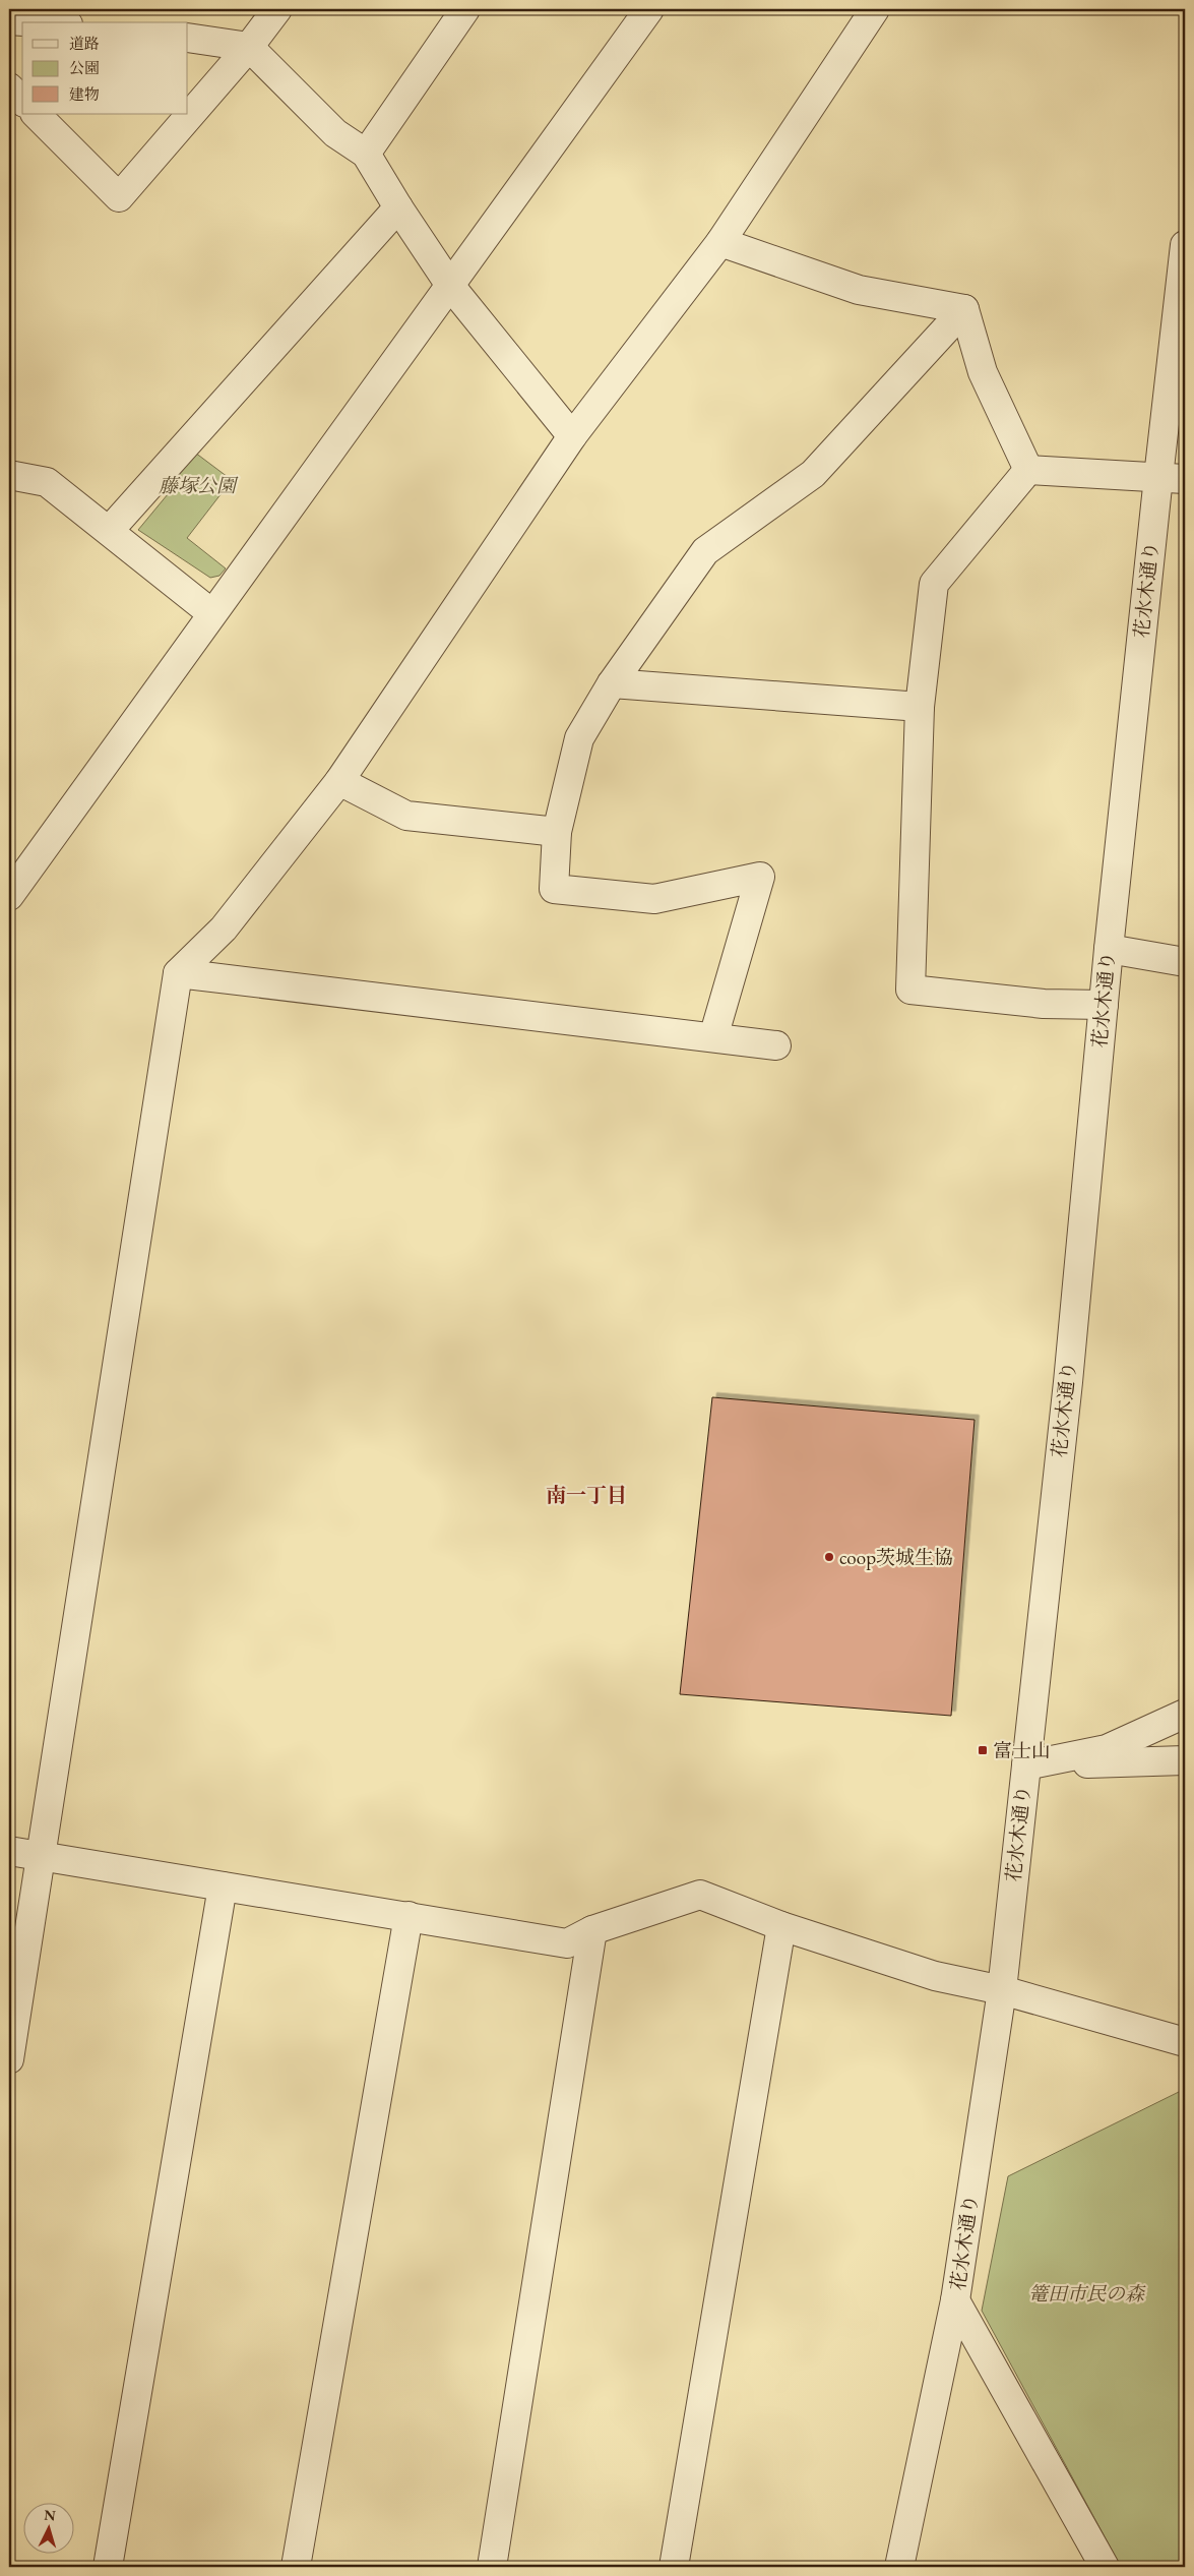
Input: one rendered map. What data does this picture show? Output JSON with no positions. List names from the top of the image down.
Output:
{
  "streets": {
    "street": ["花水木通り"]
  },
  "districts": ["南一丁目"],
  "parks": ["藤塚公園", "篭田市民の森"],
  "places": {
    "other": ["coop茨城生協"],
    "transit": ["富士山"]
  },
  "legend": ["道路", "公園", "建物"],
  "north": "top"
}
